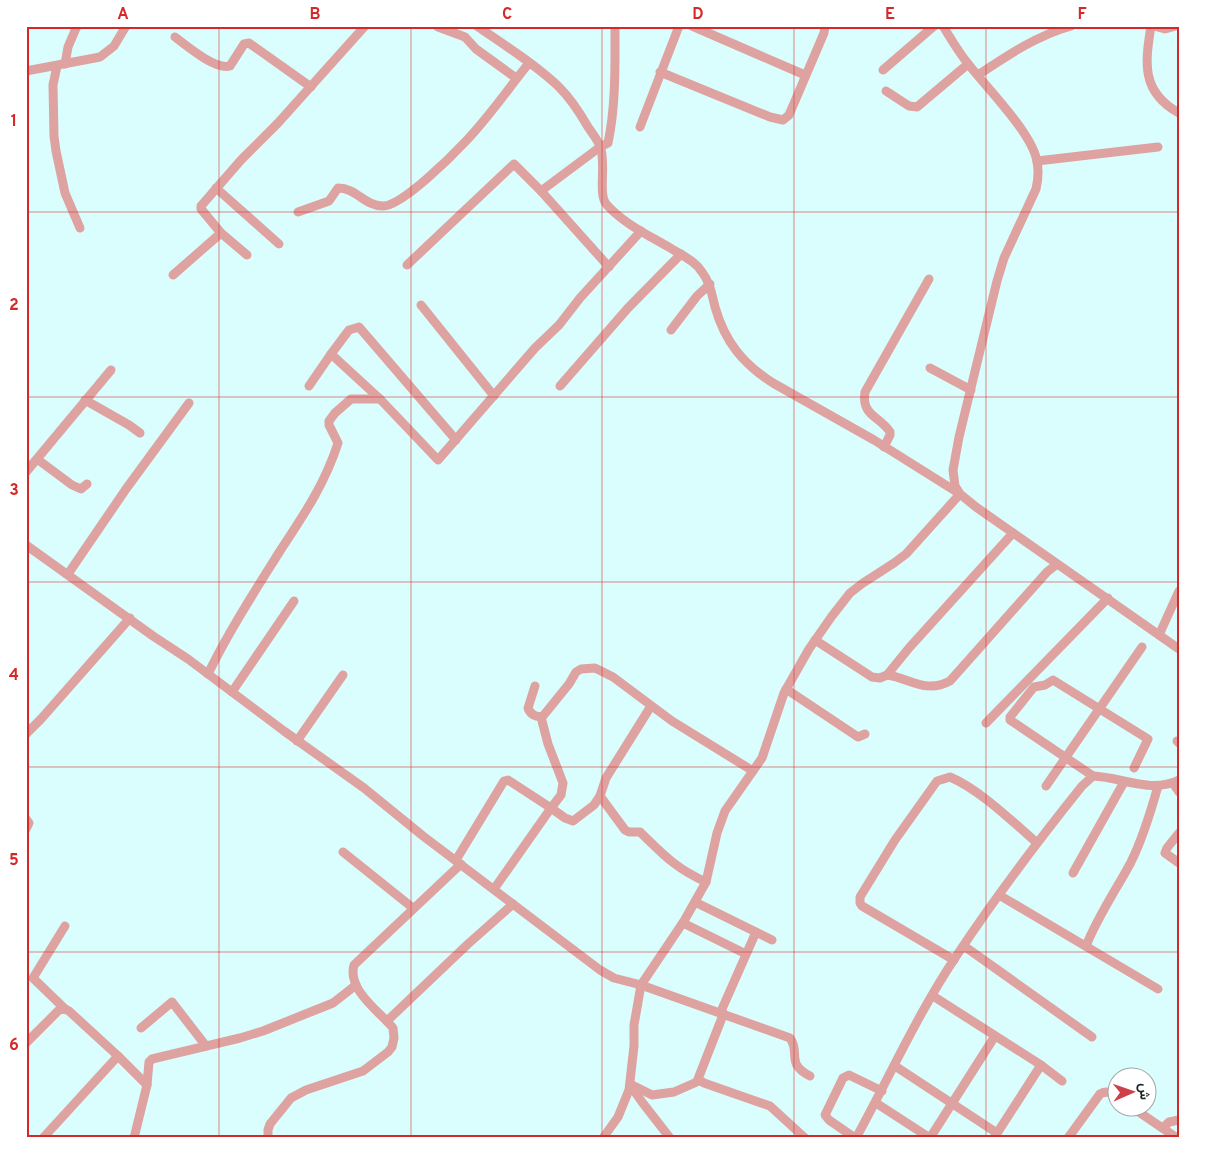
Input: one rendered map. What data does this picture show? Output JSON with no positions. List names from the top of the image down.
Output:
{
  "north": "right",
  "grid": {
    "columns": [
      "A",
      "B",
      "C",
      "D",
      "E",
      "F"
    ],
    "rows": [
      "1",
      "2",
      "3",
      "4",
      "5",
      "6"
    ]
  }
}
